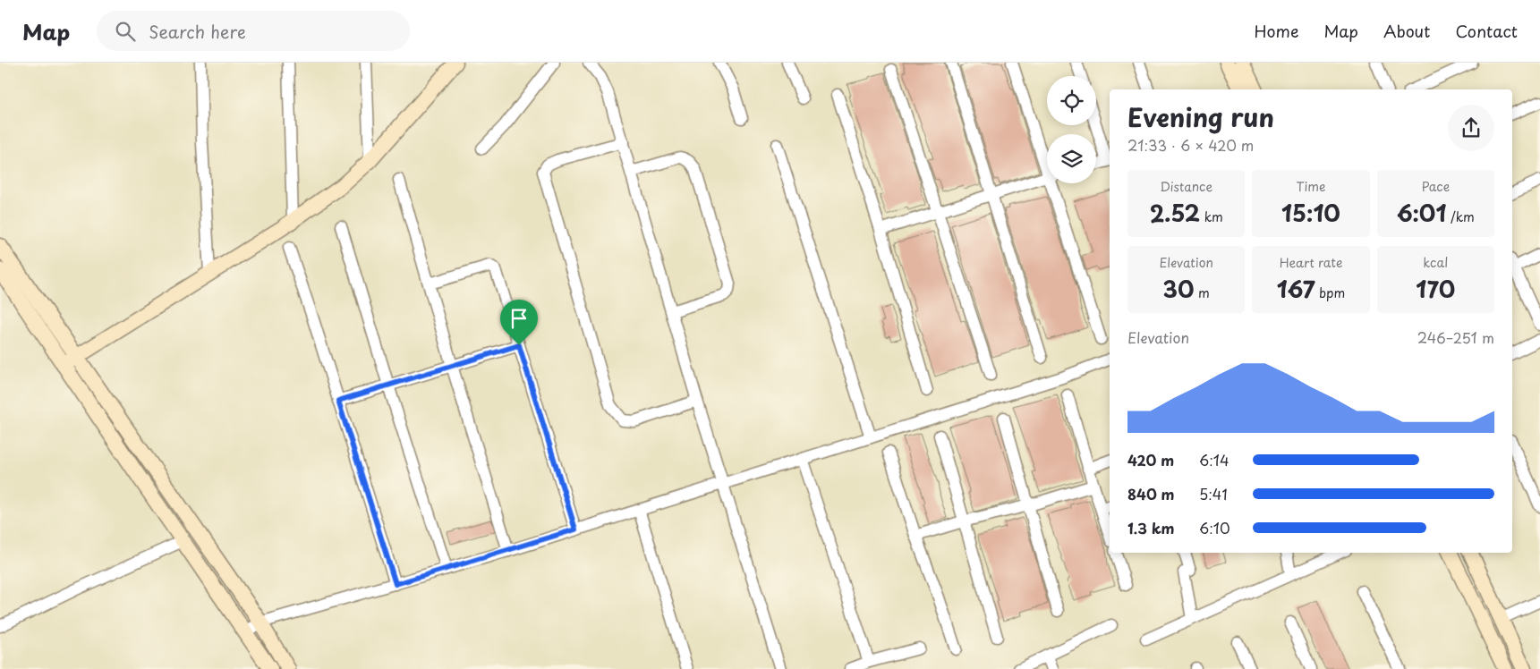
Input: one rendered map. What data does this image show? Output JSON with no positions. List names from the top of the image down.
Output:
{
  "page": {
    "header": "Map",
    "search": "Search here",
    "nav": [
      "Home",
      "Map",
      "About",
      "Contact"
    ],
    "heading": ["Evening run", "21:33 · 6 × 420 m"],
    "stats": [
      ["Distance", "2.52 km"],
      ["Time", "15:10"],
      ["Pace", "6:01 /km"],
      ["Elevation", "30 m"],
      ["Heart rate", "167 bpm"],
      ["kcal", "170"]
    ],
    "chart": ["Elevation", "246–251 m"],
    "list": [
      {
        "name": "420 m",
        "note": "6:14"
      },
      {
        "name": "840 m",
        "note": "5:41"
      },
      {
        "name": "1.3 km",
        "note": "6:10"
      }
    ]
  }
}
